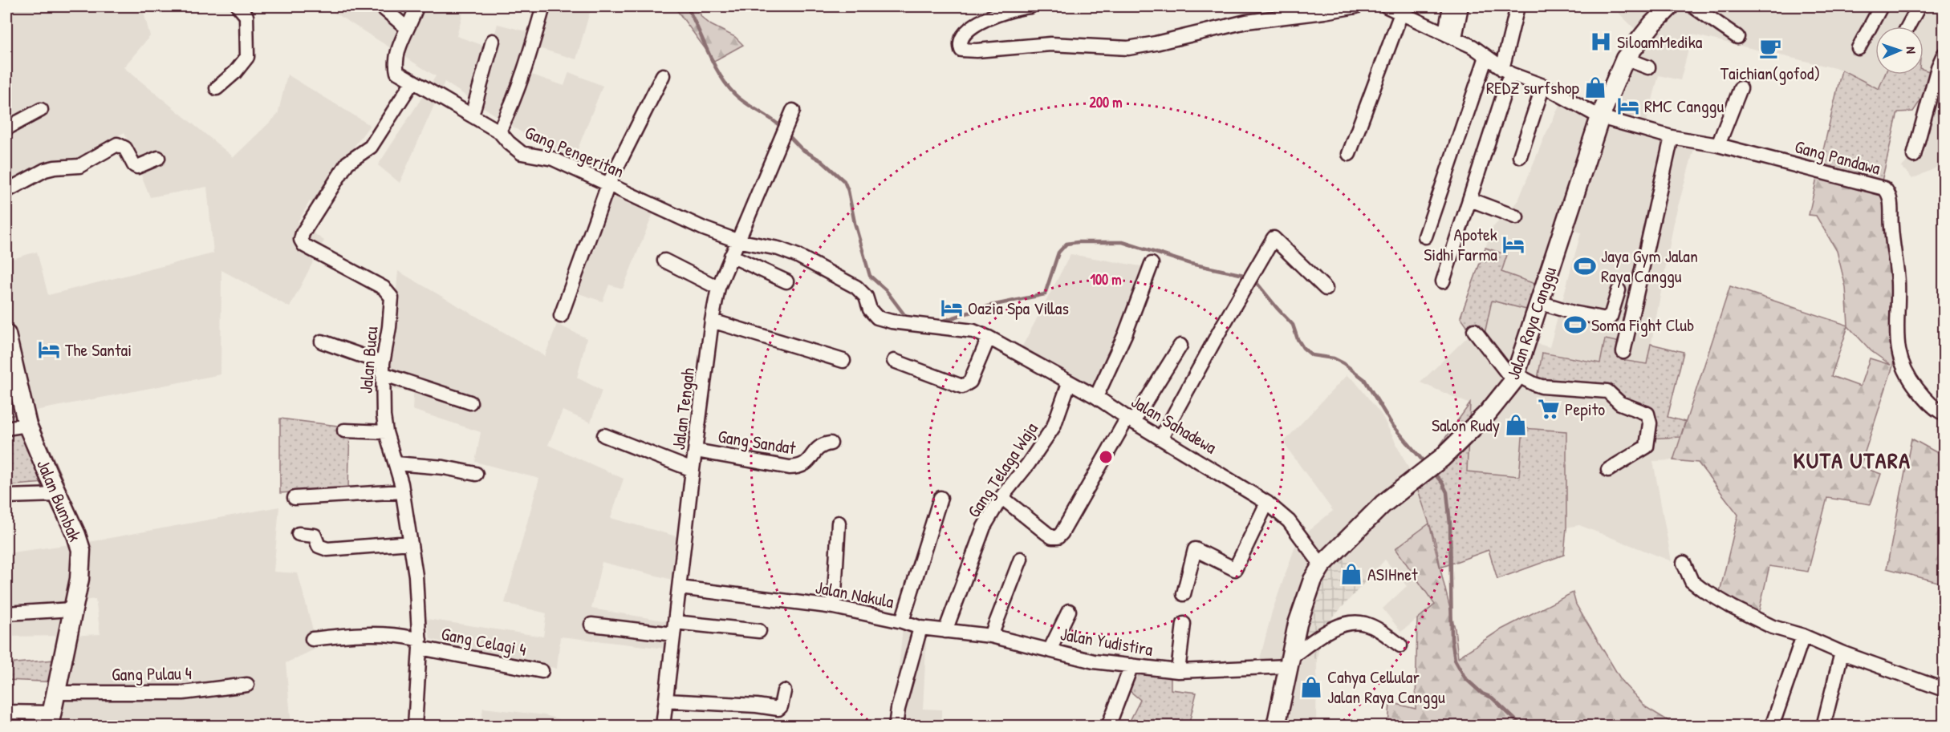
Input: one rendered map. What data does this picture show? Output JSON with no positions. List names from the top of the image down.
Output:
{
  "streets": {
    "main road": ["Jalan Raya Canggu", "Jalan Bumbak"],
    "street": [
      "Gang Pengeritan",
      "Gang Pandawa",
      "Jalan Bucu",
      "Jalan Tengah",
      "Jalan Sahadewa",
      "Gang Sandat",
      "Gang Telaga Waja",
      "Jalan Nakula",
      "Gang Celagi 4",
      "Jalan Yudistira",
      "Gang Pulau 4"
    ]
  },
  "crossings": [
    ["Gang Pengeritan", "Jalan Bucu"],
    ["Gang Pengeritan", "Jalan Tengah"],
    ["Gang Pengeritan", "Jalan Sahadewa"],
    ["Gang Pandawa", "Jalan Raya Canggu"],
    ["Jalan Raya Canggu", "Jalan Sahadewa"],
    ["Jalan Raya Canggu", "Jalan Yudistira"],
    ["Jalan Bucu", "Gang Celagi 4"],
    ["Jalan Tengah", "Jalan Sahadewa"],
    ["Jalan Tengah", "Gang Sandat"],
    ["Jalan Tengah", "Jalan Nakula"],
    ["Jalan Sahadewa", "Gang Telaga Waja"],
    ["Gang Telaga Waja", "Jalan Yudistira"],
    ["Jalan Bumbak", "Gang Pulau 4"],
    ["Jalan Nakula", "Jalan Yudistira"]
  ],
  "districts": ["KUTA UTARA"],
  "places": {
    "hospital": ["SiloamMedika"],
    "cafe": ["Taichian(gofod)"],
    "shop": [
      "REDZ surfshop",
      "Salon Rudy",
      "ASIHnet",
      "Cahya Cellular Jalan Raya Canggu"
    ],
    "hotel": [
      "RMC Canggu",
      "Apotek Sidhi Farma",
      "Oazia Spa Villas",
      "The Santai"
    ],
    "sports": ["Jaya Gym Jalan Raya Canggu", "Soma Fight Club"],
    "supermarket": ["Pepito"]
  },
  "north": "right",
  "rings": ["200 m", "100 m"]
}
